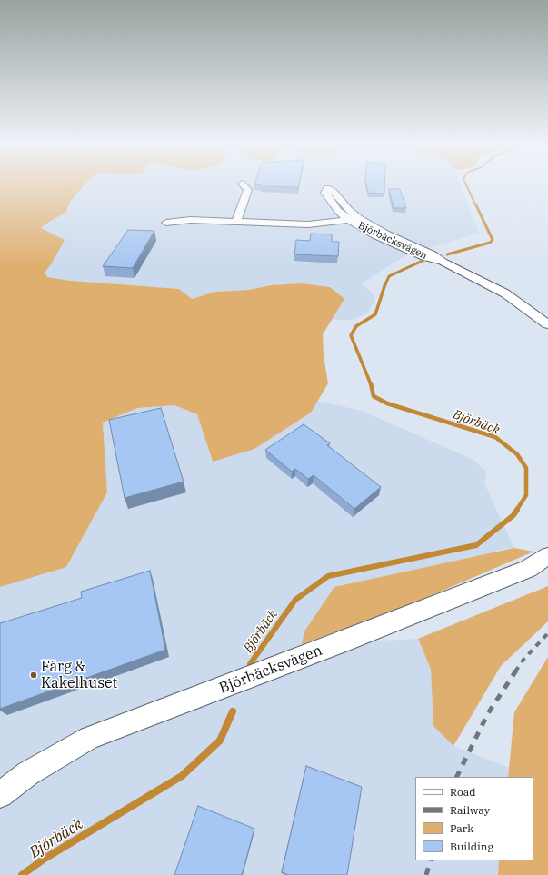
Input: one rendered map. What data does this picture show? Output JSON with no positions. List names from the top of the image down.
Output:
{
  "streets": {
    "street": ["Björbäcksvägen"]
  },
  "water": ["Björbäck"],
  "places": ["Färg & Kakelhuset"],
  "legend": [
    "Road",
    "Railway",
    "Park",
    "Building"
  ]
}
